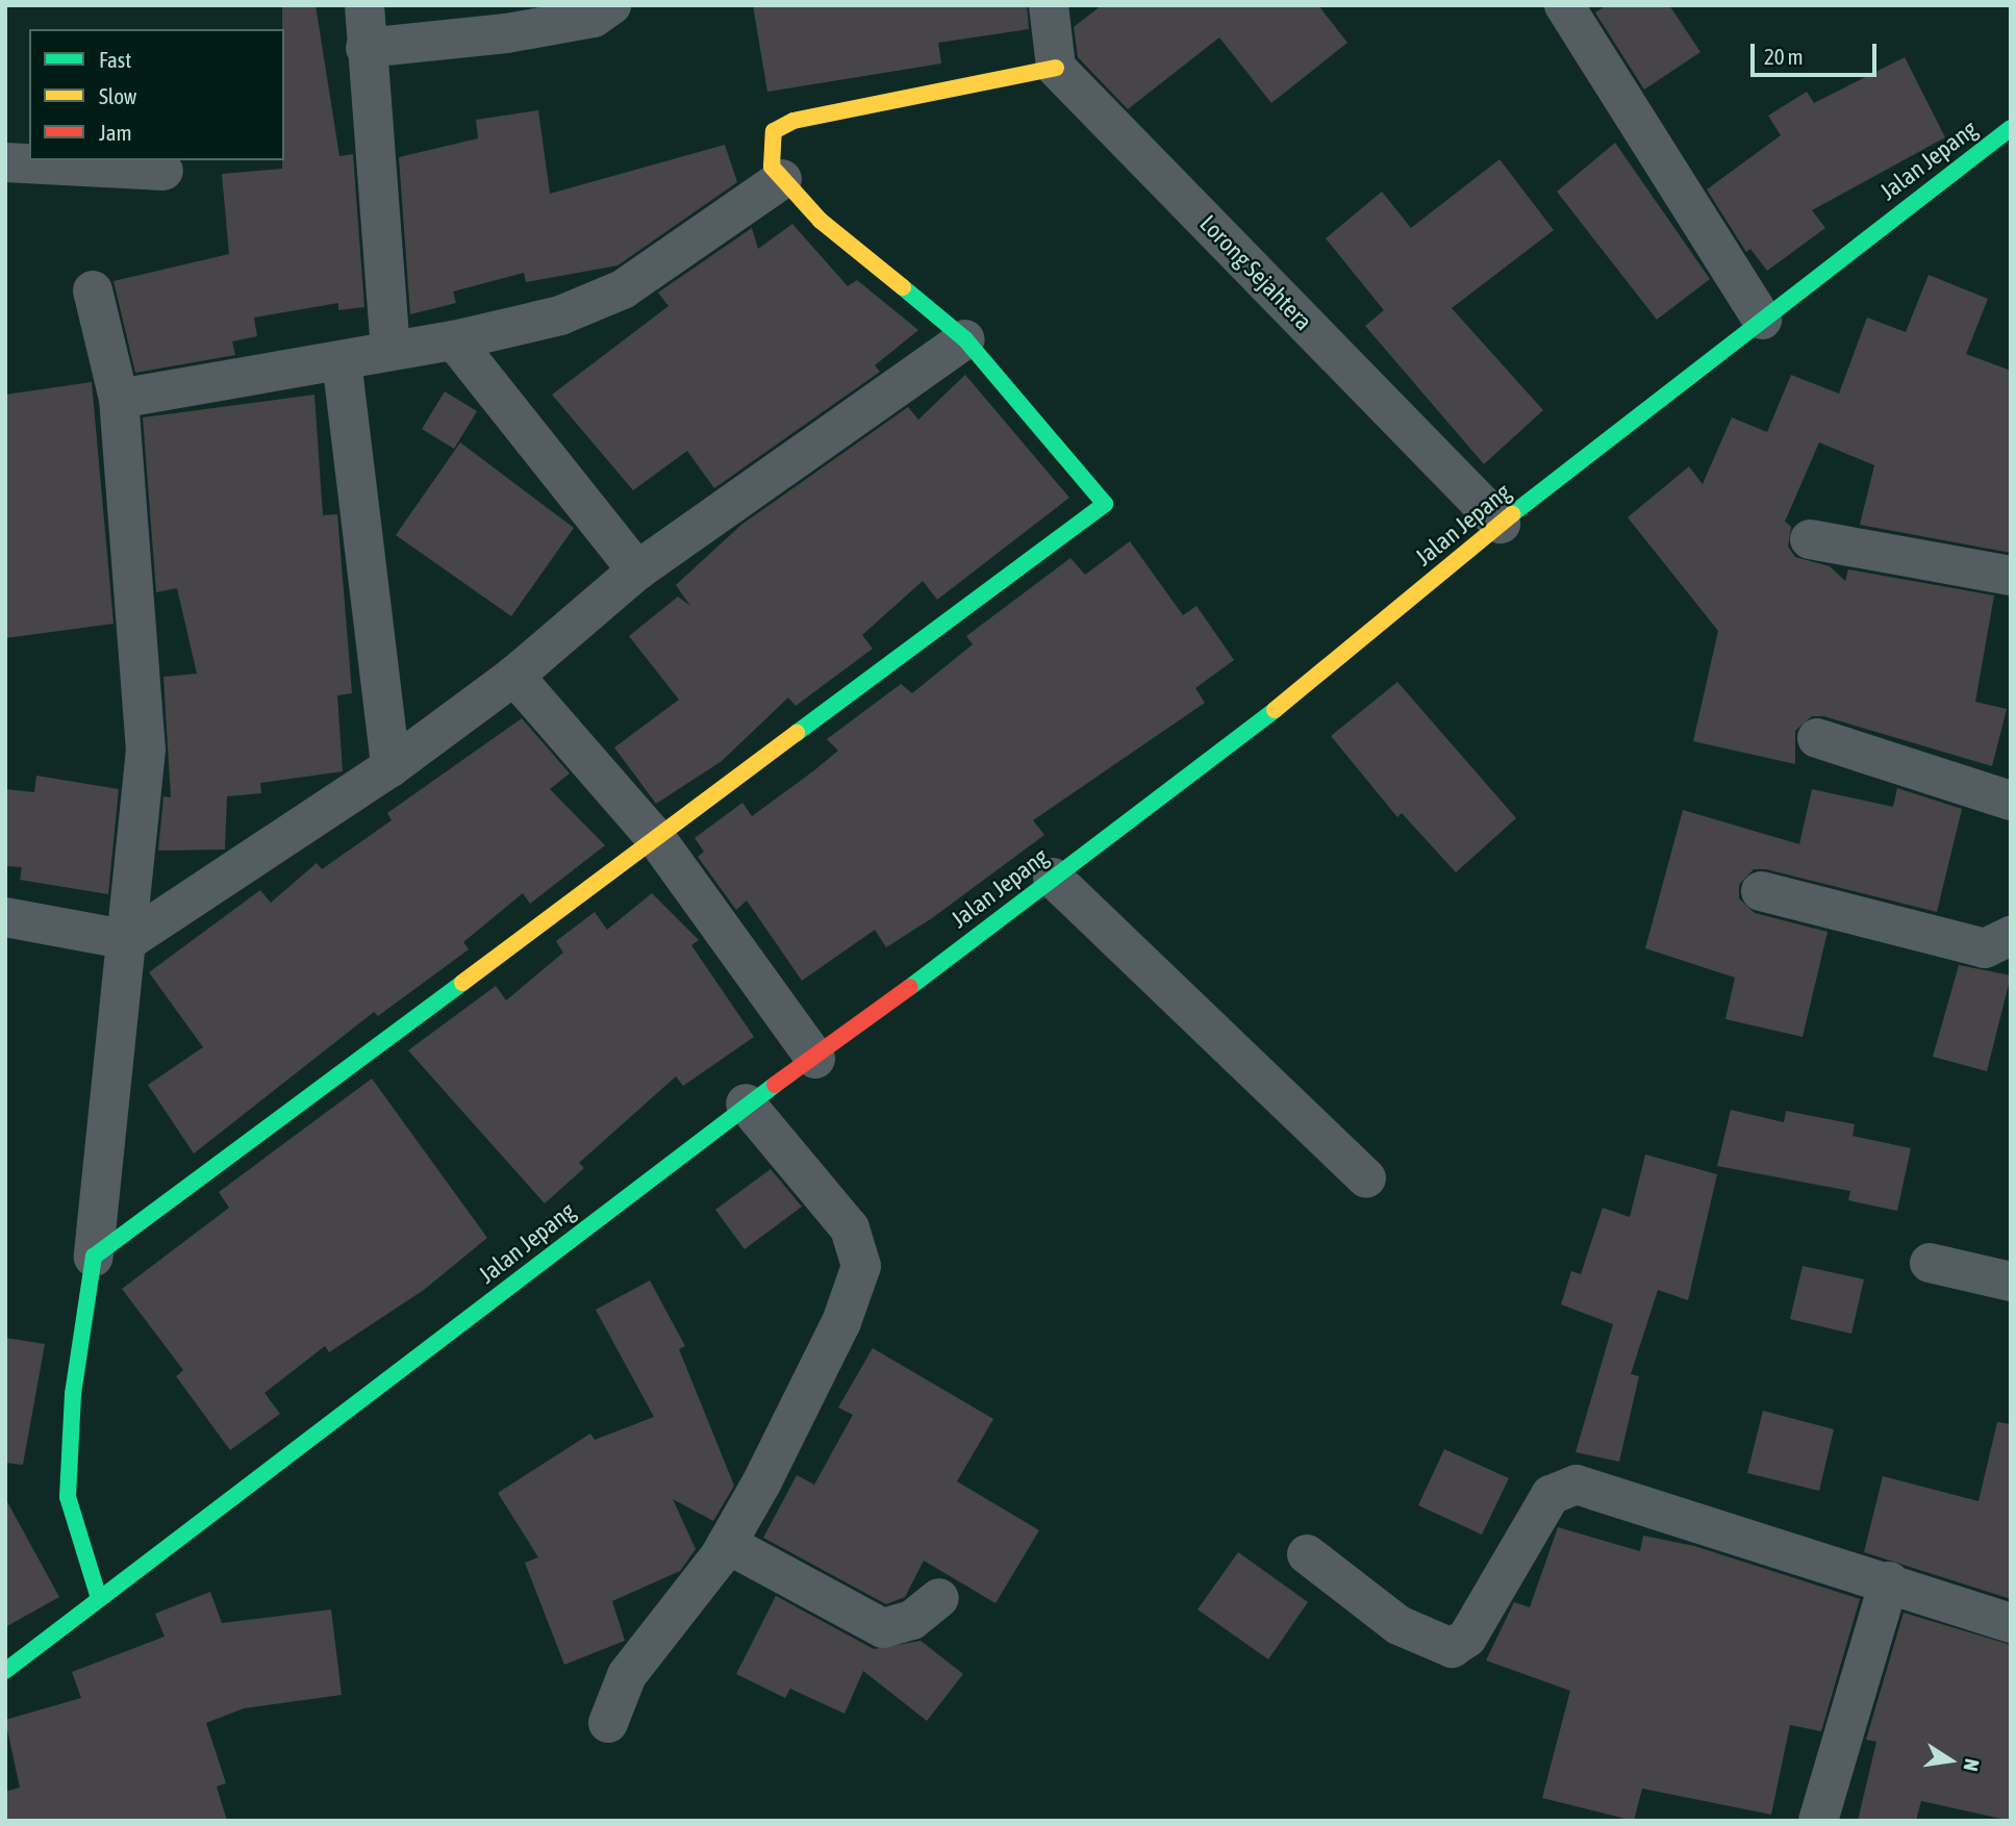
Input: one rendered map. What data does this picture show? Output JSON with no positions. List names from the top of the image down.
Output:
{
  "streets": {
    "street": ["Jalan Jepang", "Lorong Sejahtera"]
  },
  "crossings": [
    ["Jalan Jepang", "Lorong Sejahtera"]
  ],
  "legend": ["Fast", "Slow", "Jam"],
  "scale_bar": "20 m",
  "north": "right"
}
